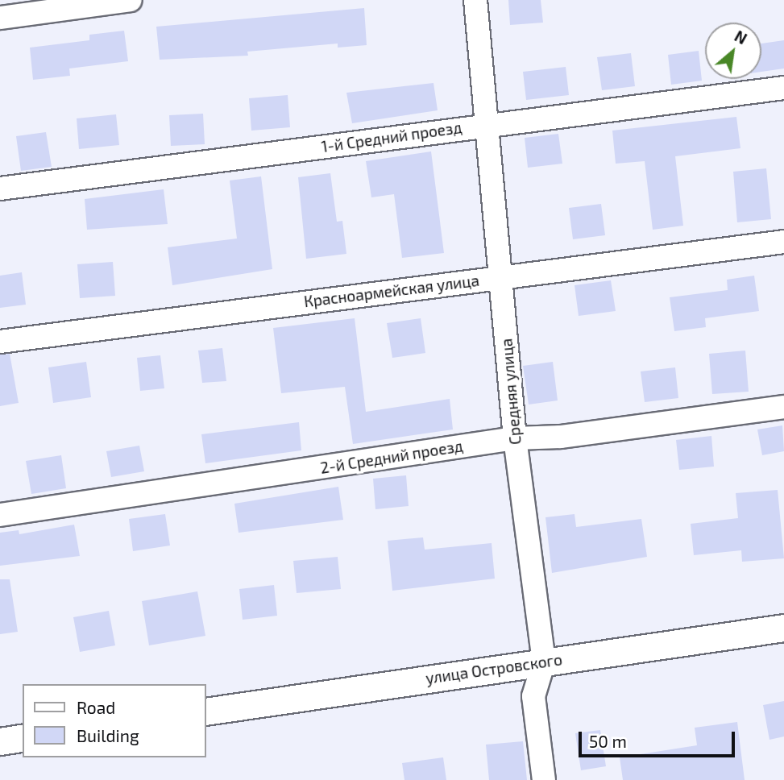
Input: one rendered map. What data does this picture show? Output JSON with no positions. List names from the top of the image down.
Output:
{
  "streets": {
    "street": [
      "1-й Средний проезд",
      "Красноармейская улица",
      "Средняя улица",
      "2-й Средний проезд",
      "улица Островского"
    ]
  },
  "crossings": [
    ["1-й Средний проезд", "Средняя улица"],
    ["Красноармейская улица", "Средняя улица"],
    ["Средняя улица", "2-й Средний проезд"],
    ["Средняя улица", "улица Островского"]
  ],
  "legend": ["Road", "Building"],
  "scale_bar": "50 m",
  "north": "top right"
}
